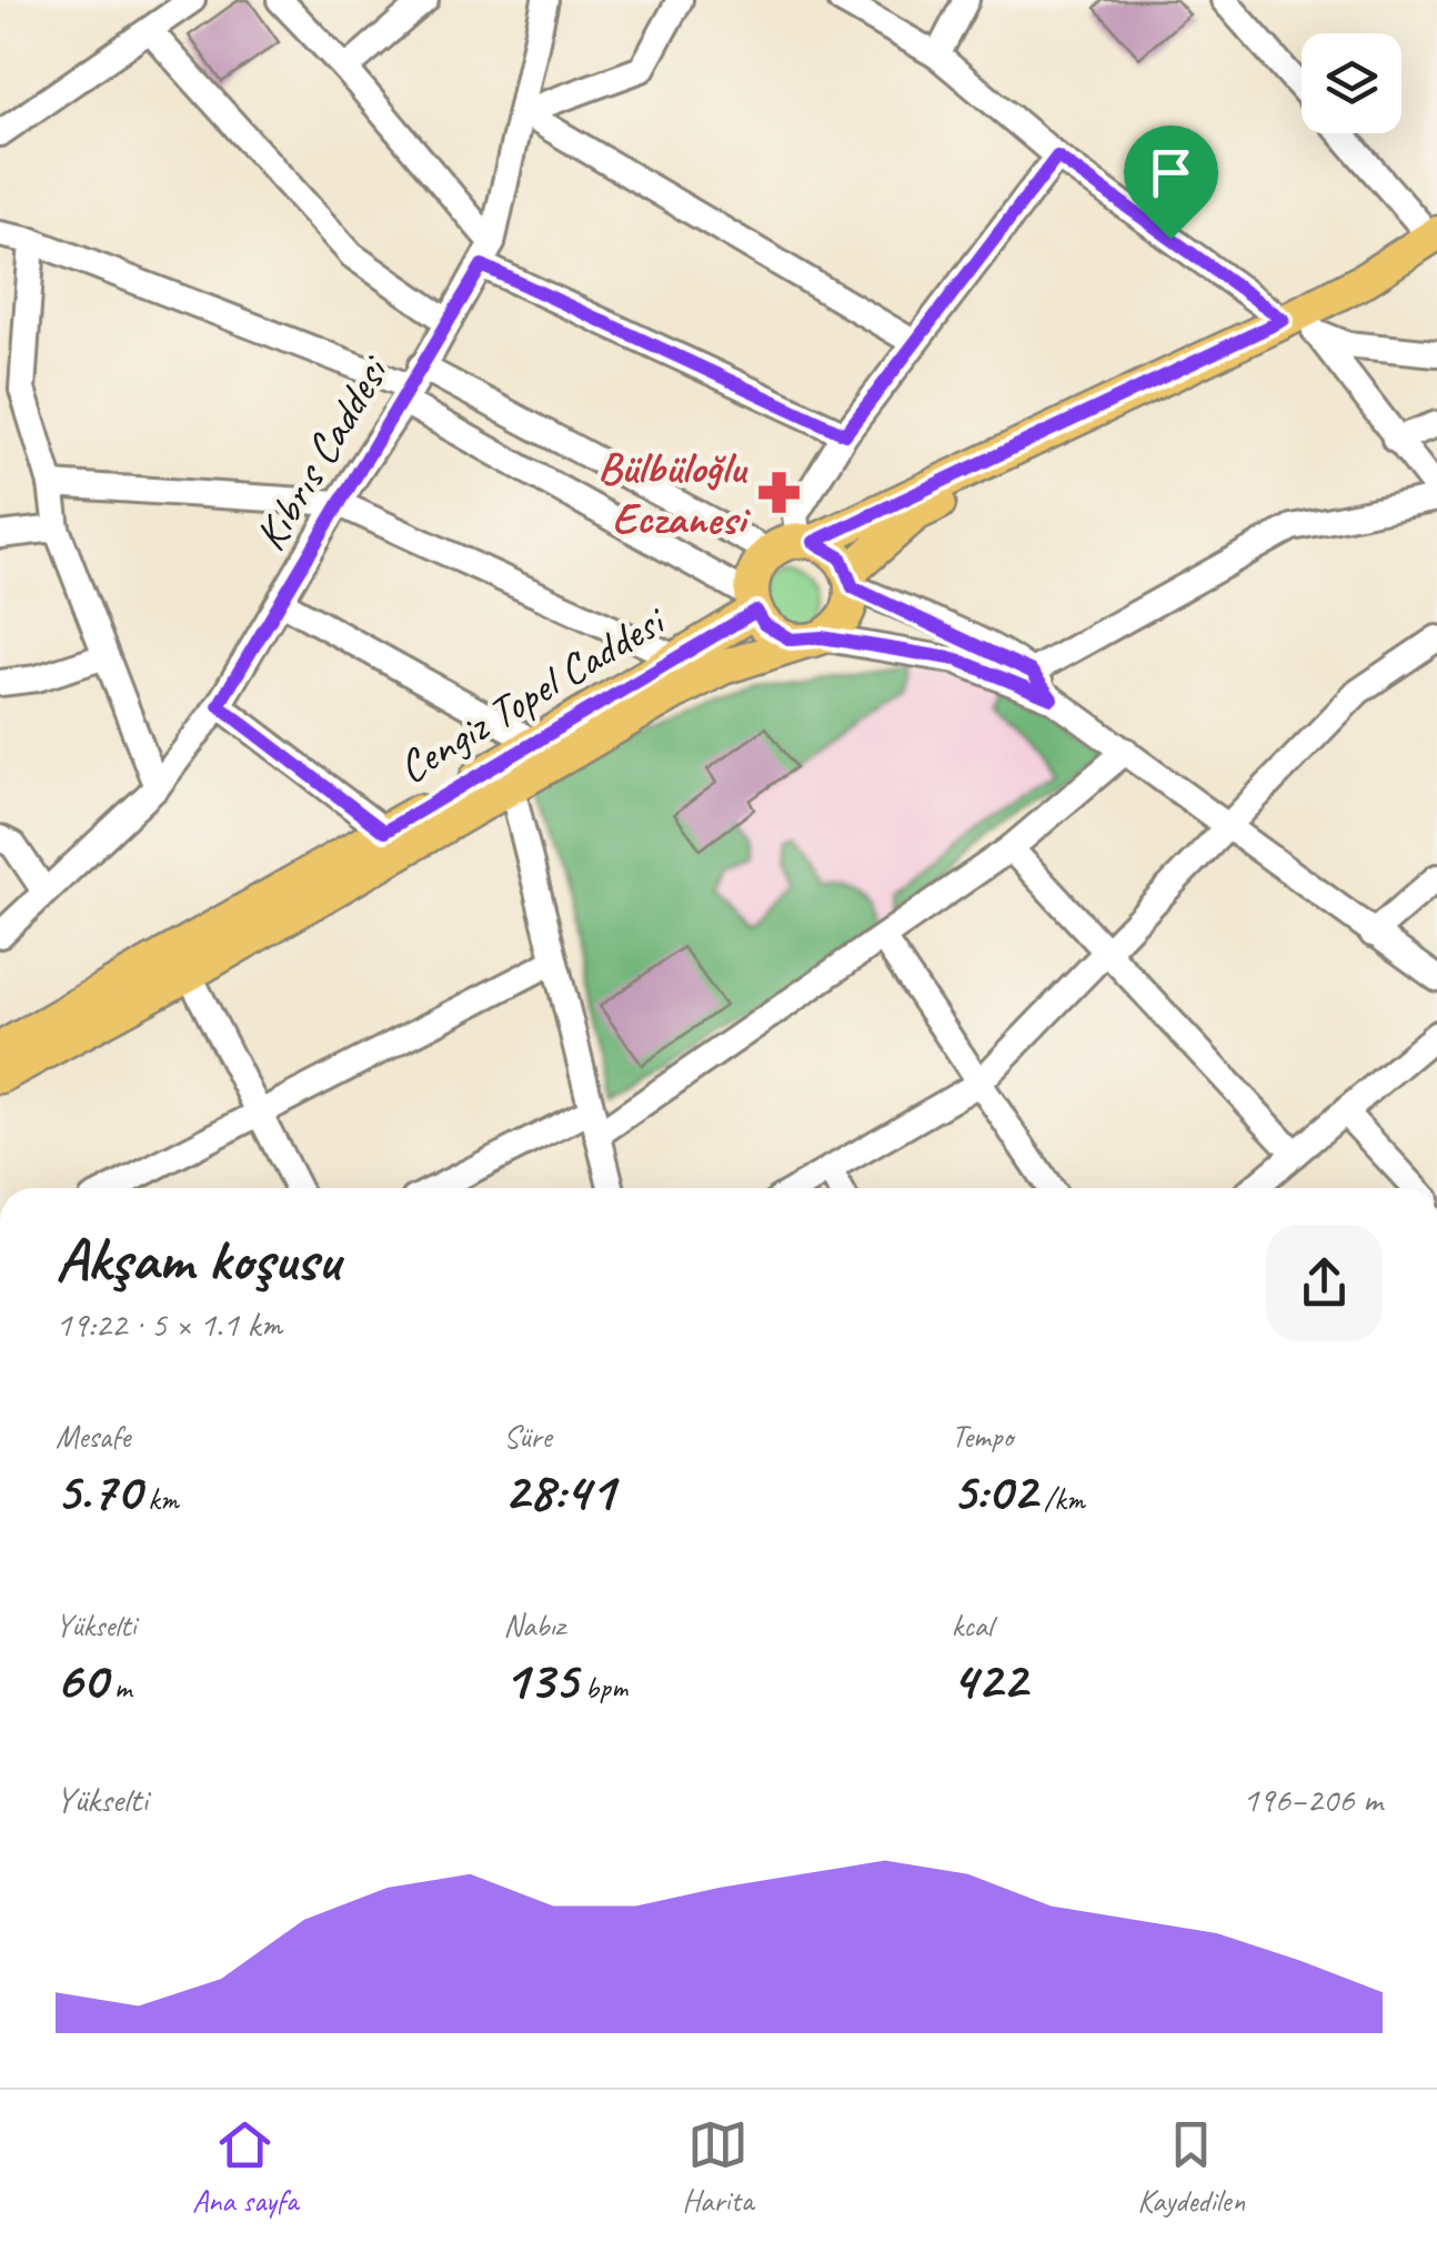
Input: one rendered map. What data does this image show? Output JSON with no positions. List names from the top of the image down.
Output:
{
  "streets": {
    "main road": ["Cengiz Topel Caddesi"],
    "street": ["Kıbrıs Caddesi"]
  },
  "places": {
    "pharmacy": ["Bülbüloğlu Eczanesi"]
  },
  "page": {
    "heading": ["Akşam koşusu", "19:22 · 5 × 1.1 km"],
    "stats": [
      ["Mesafe", "5.70 km"],
      ["Süre", "28:41"],
      ["Tempo", "5:02 /km"],
      ["Yükselti", "60 m"],
      ["Nabız", "135 bpm"],
      ["kcal", "422"]
    ],
    "chart": ["Yükselti", "196–206 m"],
    "tabs": ["Ana sayfa", "Harita", "Kaydedilen"]
  }
}
